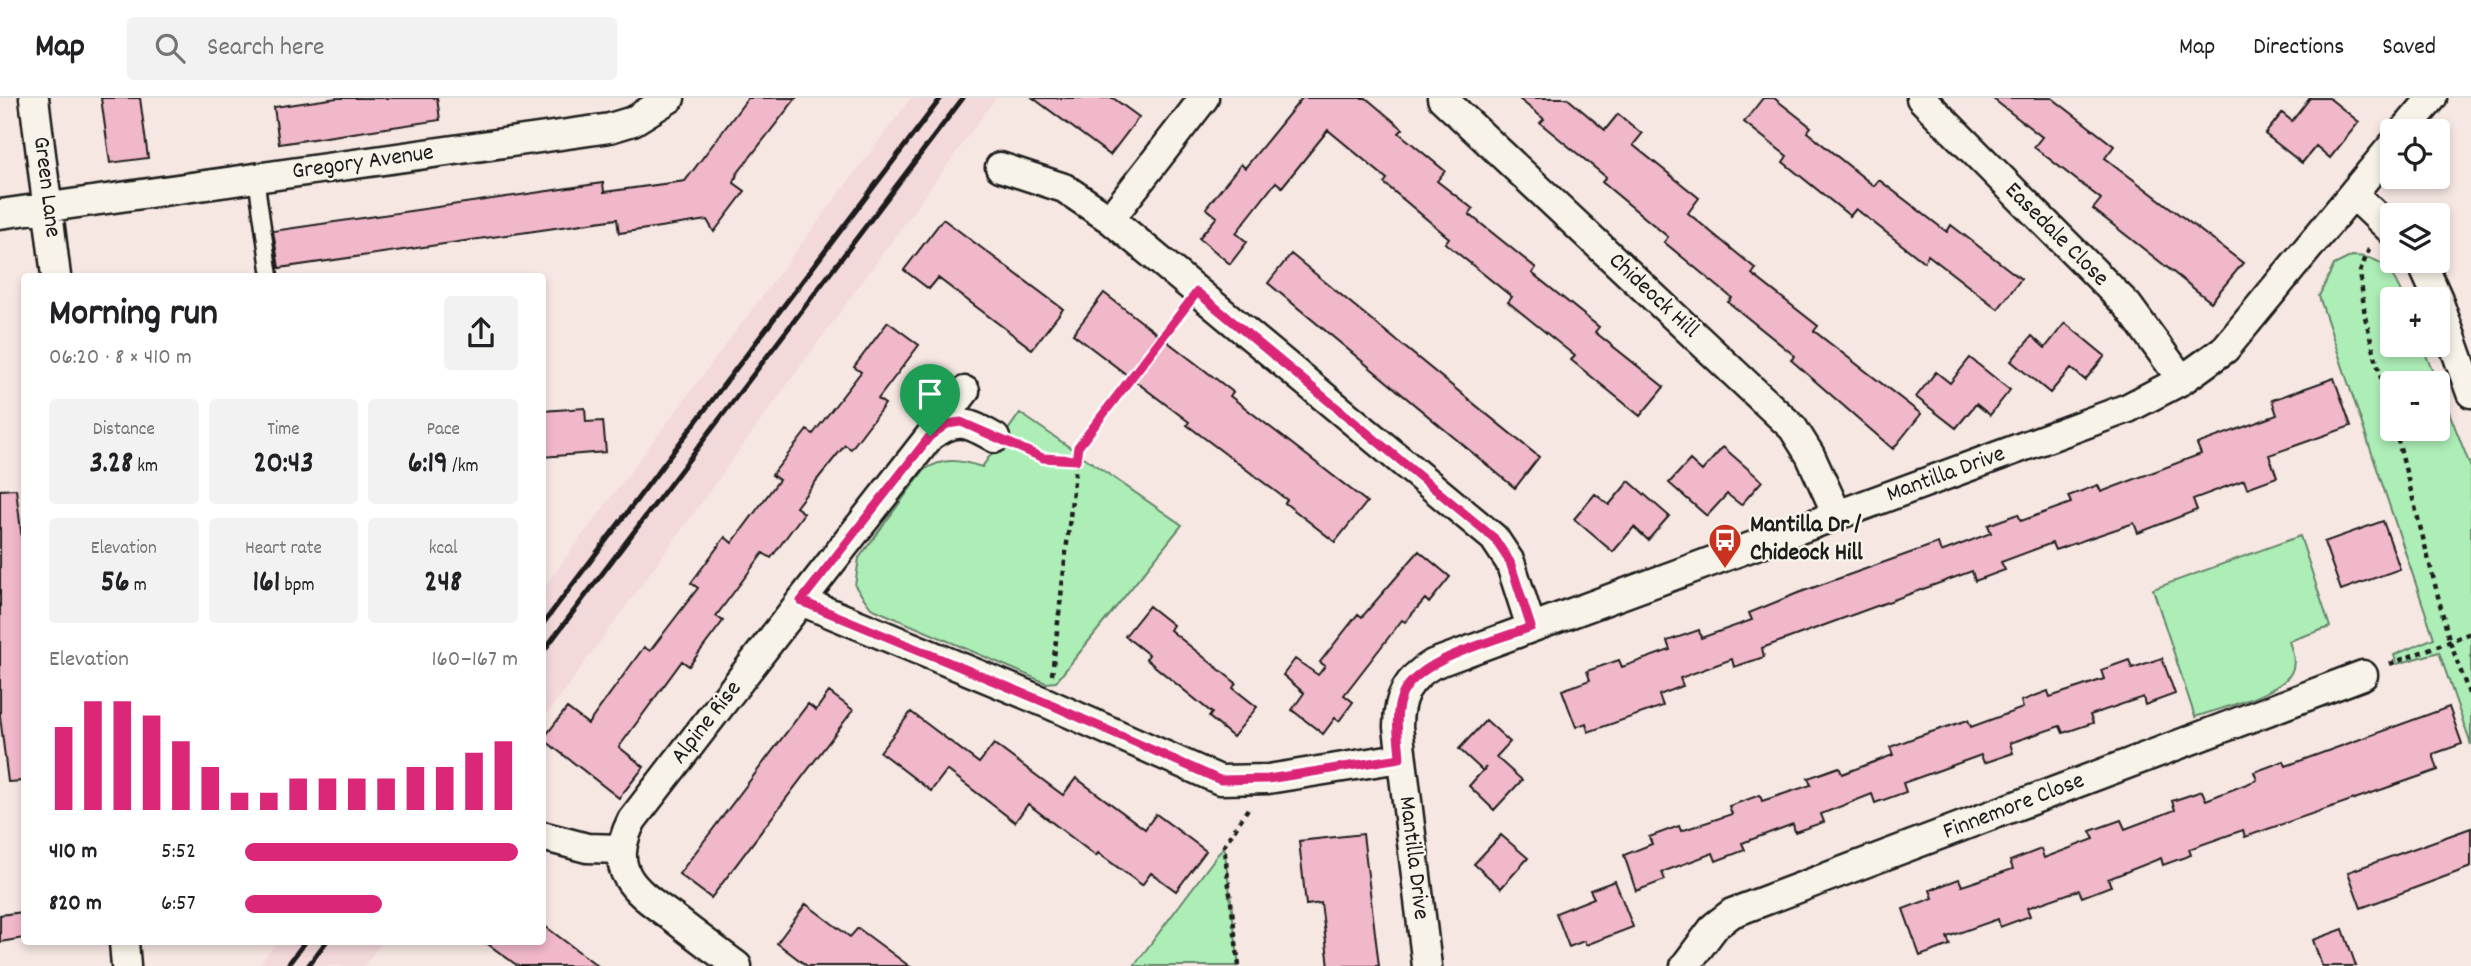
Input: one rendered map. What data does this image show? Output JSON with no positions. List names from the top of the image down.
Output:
{
  "streets": {
    "street": [
      "Gregory Avenue",
      "Green Lane",
      "Easedale Close",
      "Chideock Hill",
      "Mantilla Drive",
      "Alpine Rise",
      "Finnemore Close"
    ]
  },
  "crossings": [
    ["Gregory Avenue", "Green Lane"],
    ["Easedale Close", "Mantilla Drive"],
    ["Chideock Hill", "Mantilla Drive"]
  ],
  "places": {
    "bus stop": ["Mantilla Dr / Chideock Hill"]
  },
  "page": {
    "header": "Map",
    "search": "Search here",
    "nav": ["Map", "Directions", "Saved"],
    "map_buttons": ["+", "−"],
    "heading": ["Morning run", "06:20 · 8 × 410 m"],
    "stats": [
      ["Distance", "3.28 km"],
      ["Time", "20:43"],
      ["Pace", "6:19 /km"],
      ["Elevation", "56 m"],
      ["Heart rate", "161 bpm"],
      ["kcal", "248"]
    ],
    "chart": ["Elevation", "160–167 m"],
    "list": [
      {
        "name": "410 m",
        "note": "5:52"
      },
      {
        "name": "820 m",
        "note": "6:57"
      }
    ]
  }
}
